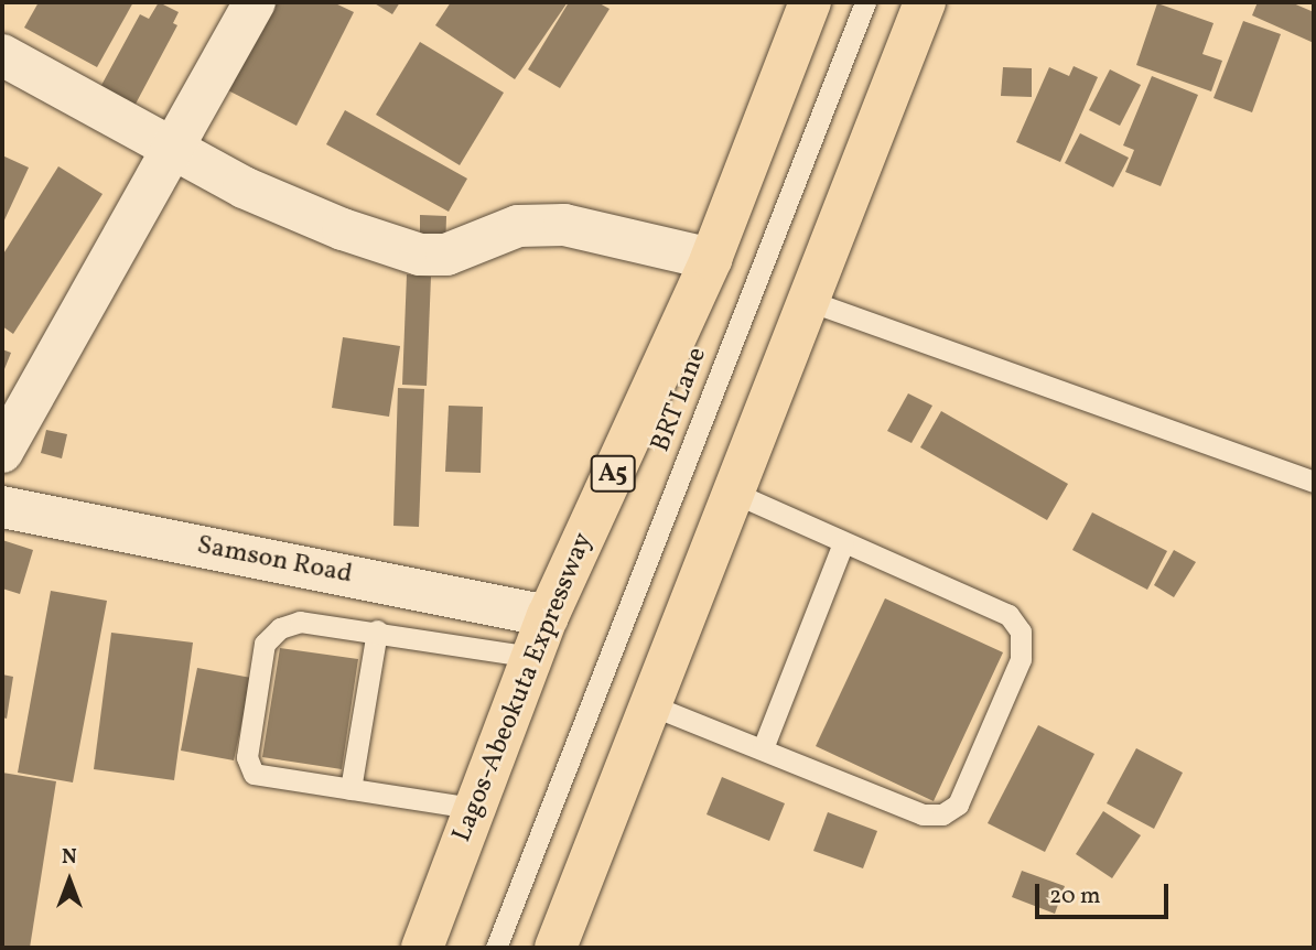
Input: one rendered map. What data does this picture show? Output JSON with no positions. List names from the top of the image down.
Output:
{
  "streets": {
    "highway": ["A5", "Lagos-Abeokuta Expressway"],
    "street": ["Samson Road"],
    "lane": ["BRT Lane"]
  },
  "crossings": [
    ["Samson Road", "Lagos-Abeokuta Expressway"]
  ],
  "scale_bar": "20 m",
  "north": "top"
}
